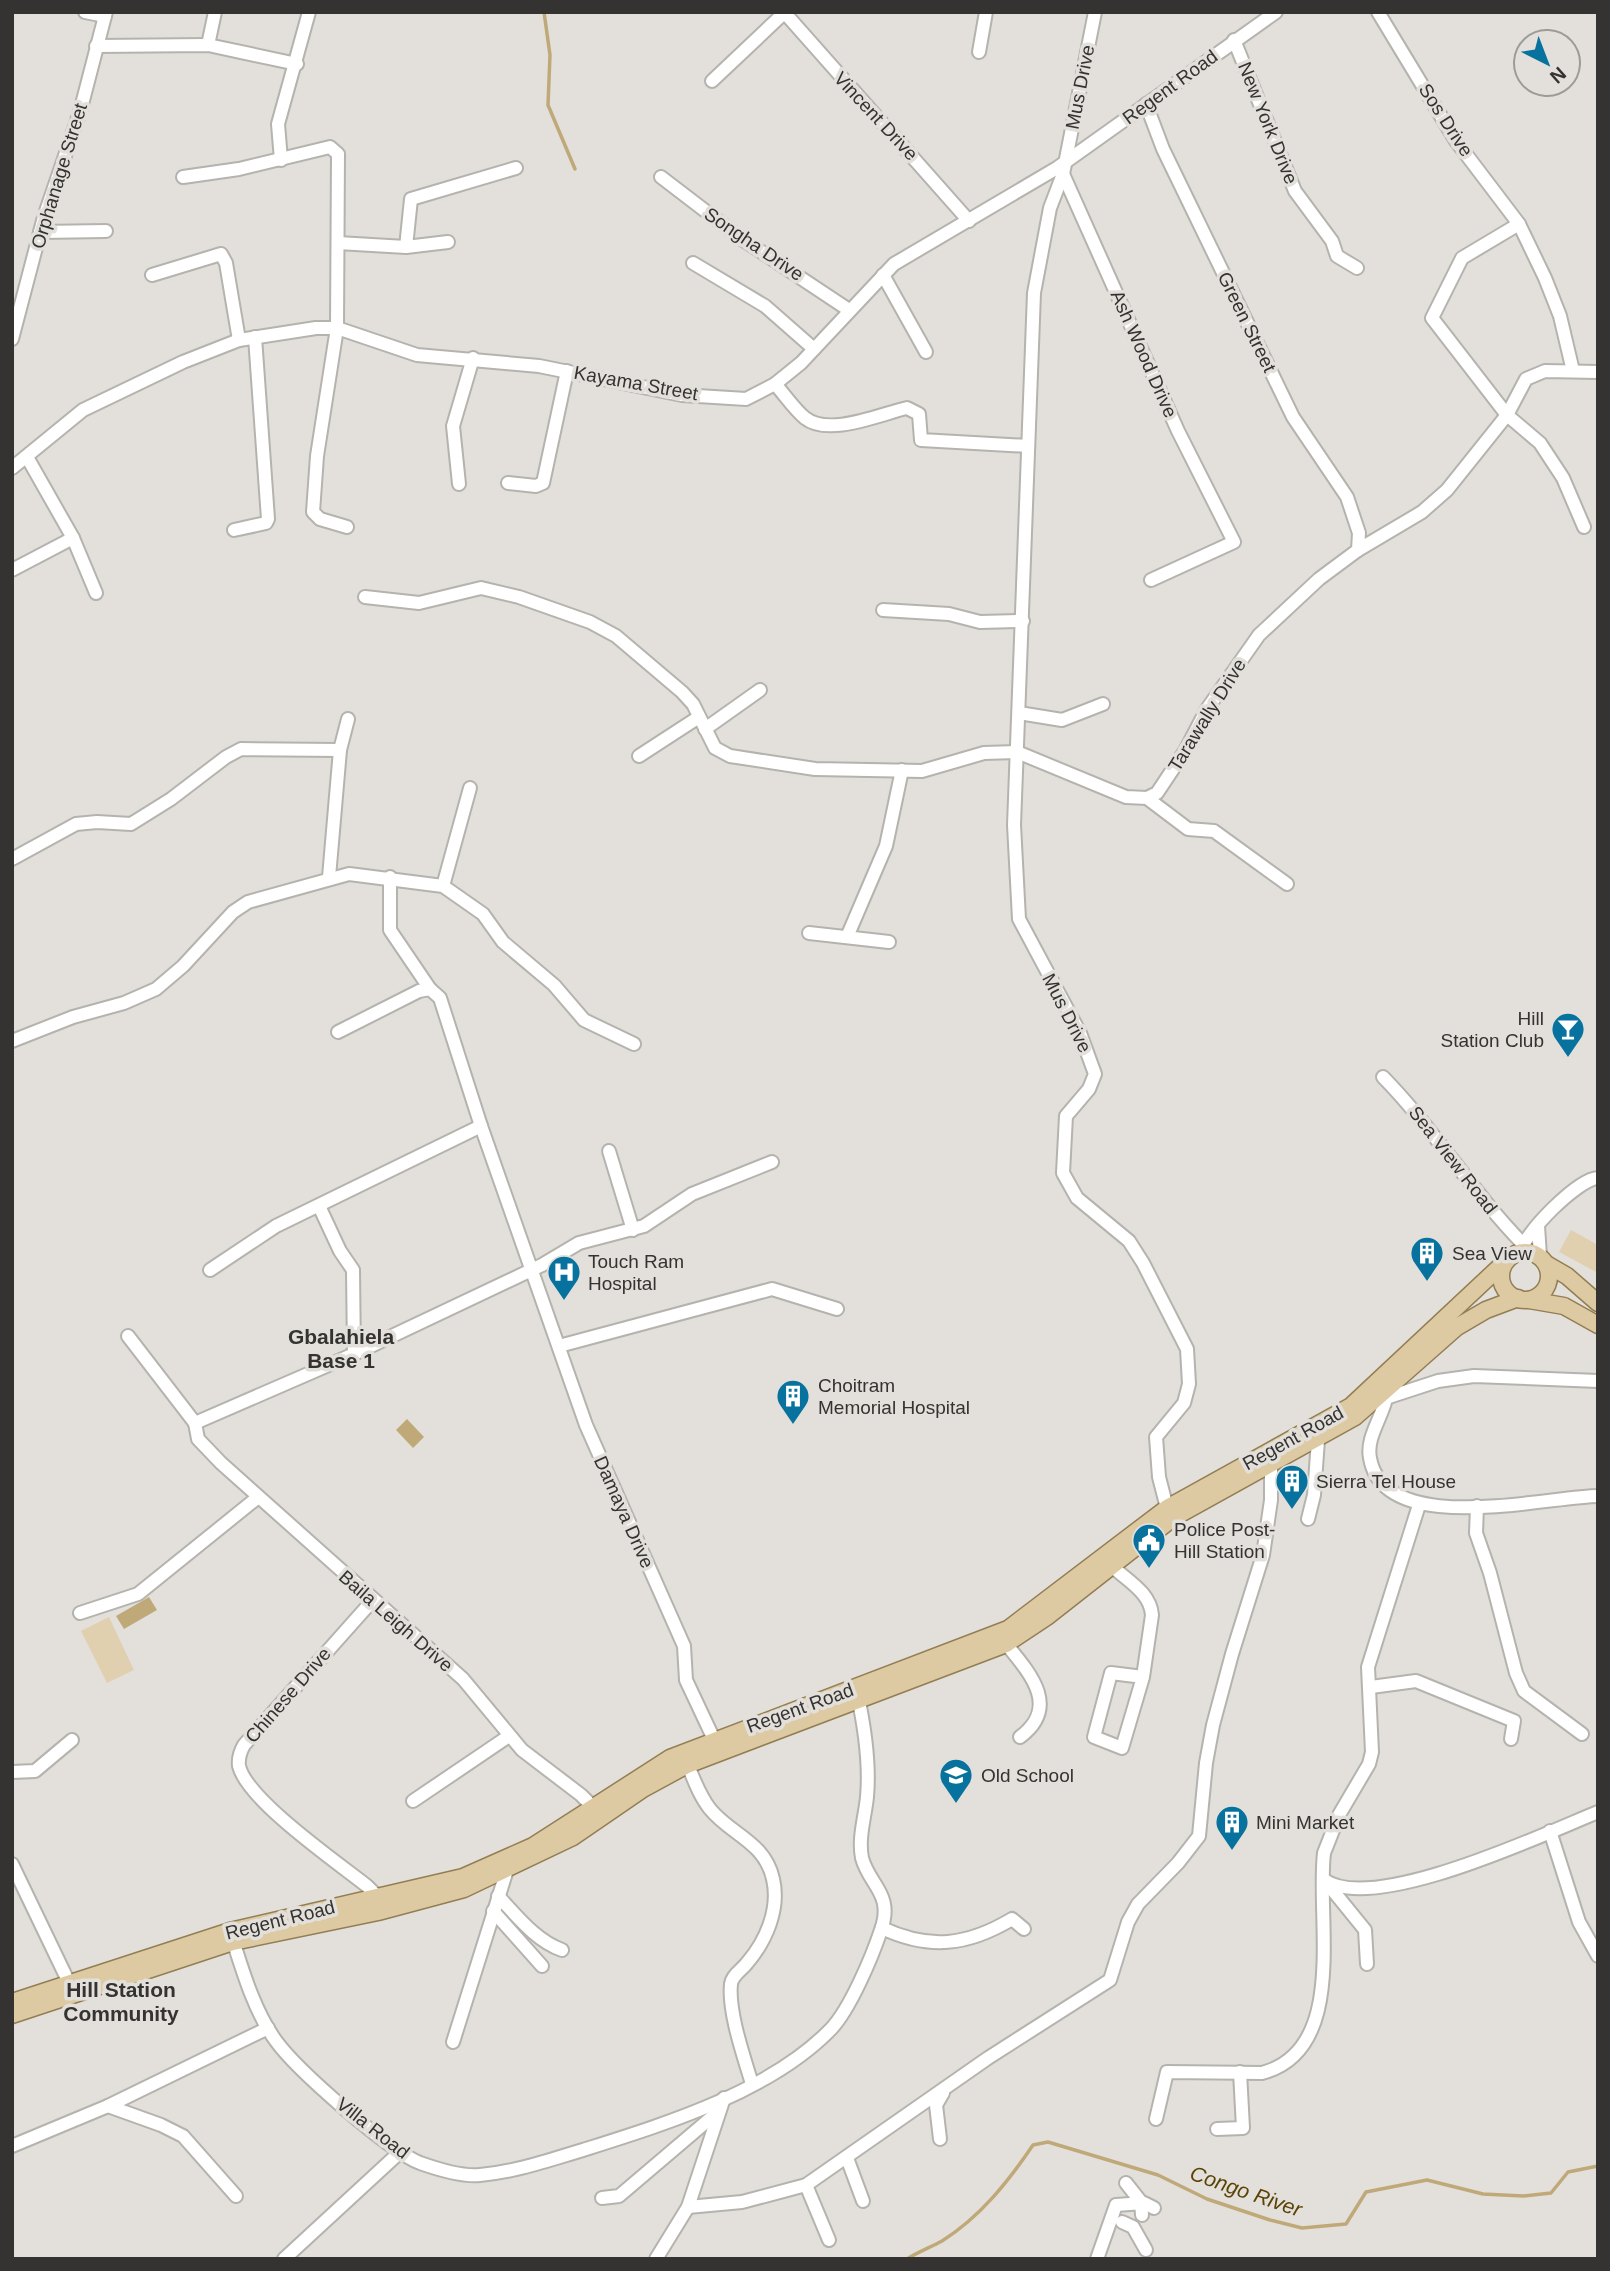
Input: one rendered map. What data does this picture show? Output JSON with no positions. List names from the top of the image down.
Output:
{
  "streets": {
    "main road": ["Regent Road"],
    "street": [
      "Mus Drive",
      "Vincent Drive",
      "Sos Drive",
      "New York Drive",
      "Orphanage Street",
      "Songha Drive",
      "Green Street",
      "Ash Wood Drive",
      "Kayama Street",
      "Tarawally Drive",
      "Sea View Road",
      "Damaya Drive",
      "Baila Leigh Drive",
      "Chinese Drive",
      "Villa Road"
    ]
  },
  "crossings": [
    ["Mus Drive", "Regent Road"],
    ["Mus Drive", "Ash Wood Drive"],
    ["Mus Drive", "Kayama Street"],
    ["Regent Road", "New York Drive"],
    ["Regent Road", "Green Street"],
    ["Regent Road", "Ash Wood Drive"],
    ["Regent Road", "Kayama Street"],
    ["Regent Road", "Sea View Road"],
    ["Regent Road", "Damaya Drive"],
    ["Regent Road", "Baila Leigh Drive"],
    ["Regent Road", "Chinese Drive"],
    ["Regent Road", "Villa Road"],
    ["Vincent Drive", "Kayama Street"],
    ["Sos Drive", "Tarawally Drive"],
    ["Songha Drive", "Kayama Street"],
    ["Green Street", "Tarawally Drive"],
    ["Ash Wood Drive", "Kayama Street"],
    ["Baila Leigh Drive", "Chinese Drive"]
  ],
  "districts": ["Gbalahiela Base 1", "Hill Station Community"],
  "water": ["Congo River"],
  "places": {
    "bar": ["Hill Station Club"],
    "building": [
      "Sea View",
      "Choitram Memorial Hospital",
      "Sierra Tel House",
      "Mini Market"
    ],
    "hospital": ["Touch Ram Hospital"],
    "public building": ["Police Post- Hill Station"],
    "school or university": ["Old School"]
  },
  "north": "bottom right"
}
